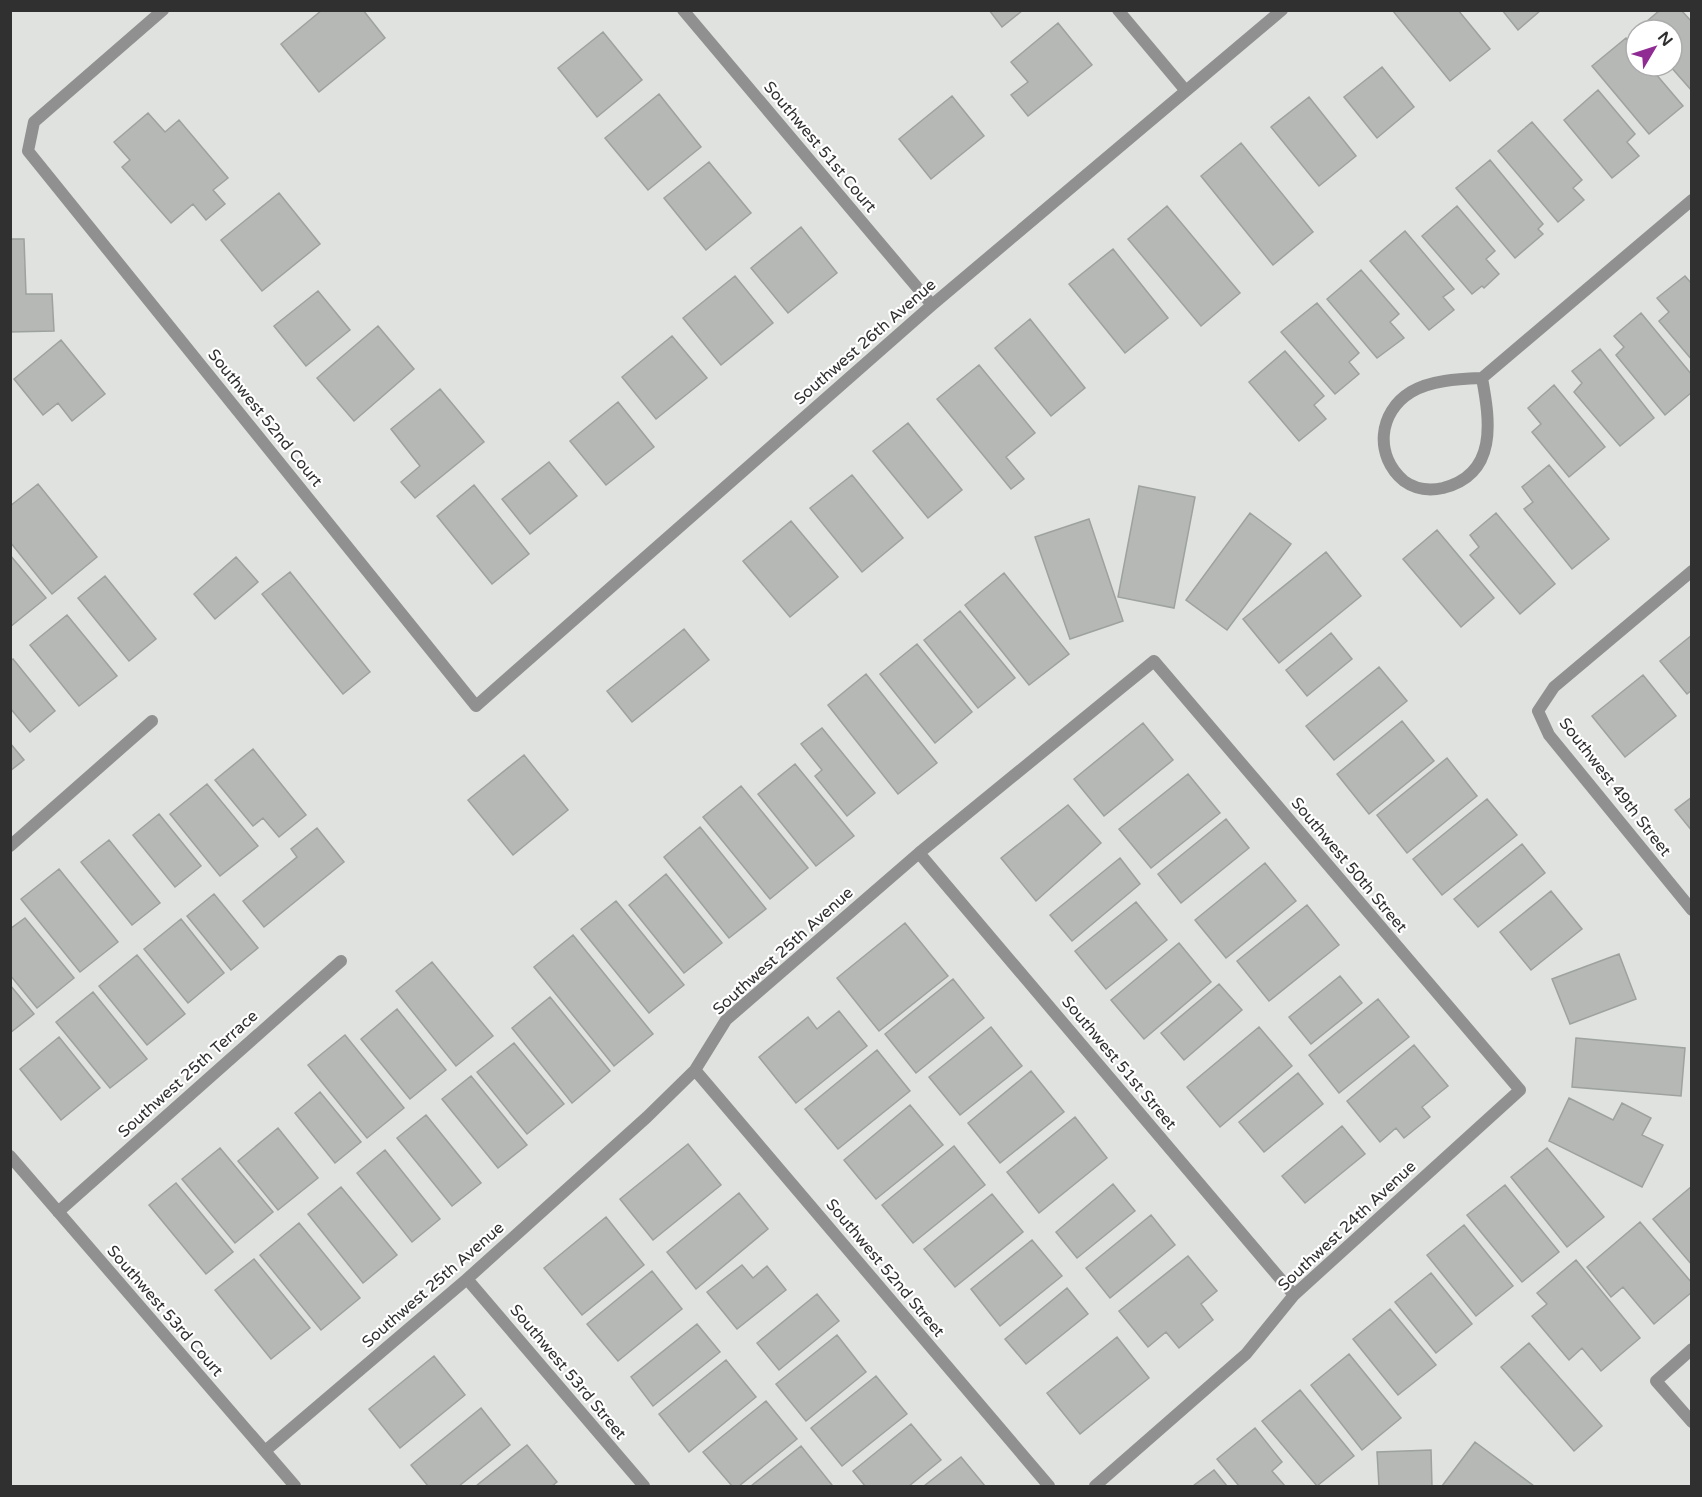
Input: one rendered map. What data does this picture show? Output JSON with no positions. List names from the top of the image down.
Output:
{
  "streets": {
    "street": [
      "Southwest 51st Court",
      "Southwest 26th Avenue",
      "Southwest 52nd Court",
      "Southwest 49th Street",
      "Southwest 50th Street",
      "Southwest 25th Avenue",
      "Southwest 51st Street",
      "Southwest 25th Terrace",
      "Southwest 24th Avenue",
      "Southwest 52nd Street",
      "Southwest 53rd Court",
      "Southwest 53rd Street"
    ]
  },
  "crossings": [
    ["Southwest 51st Court", "Southwest 26th Avenue"],
    ["Southwest 26th Avenue", "Southwest 52nd Court"],
    ["Southwest 50th Street", "Southwest 25th Avenue"],
    ["Southwest 50th Street", "Southwest 24th Avenue"],
    ["Southwest 25th Avenue", "Southwest 51st Street"],
    ["Southwest 25th Avenue", "Southwest 52nd Street"],
    ["Southwest 25th Avenue", "Southwest 53rd Court"],
    ["Southwest 25th Avenue", "Southwest 53rd Street"],
    ["Southwest 51st Street", "Southwest 24th Avenue"],
    ["Southwest 25th Terrace", "Southwest 53rd Court"]
  ],
  "north": "top right"
}
